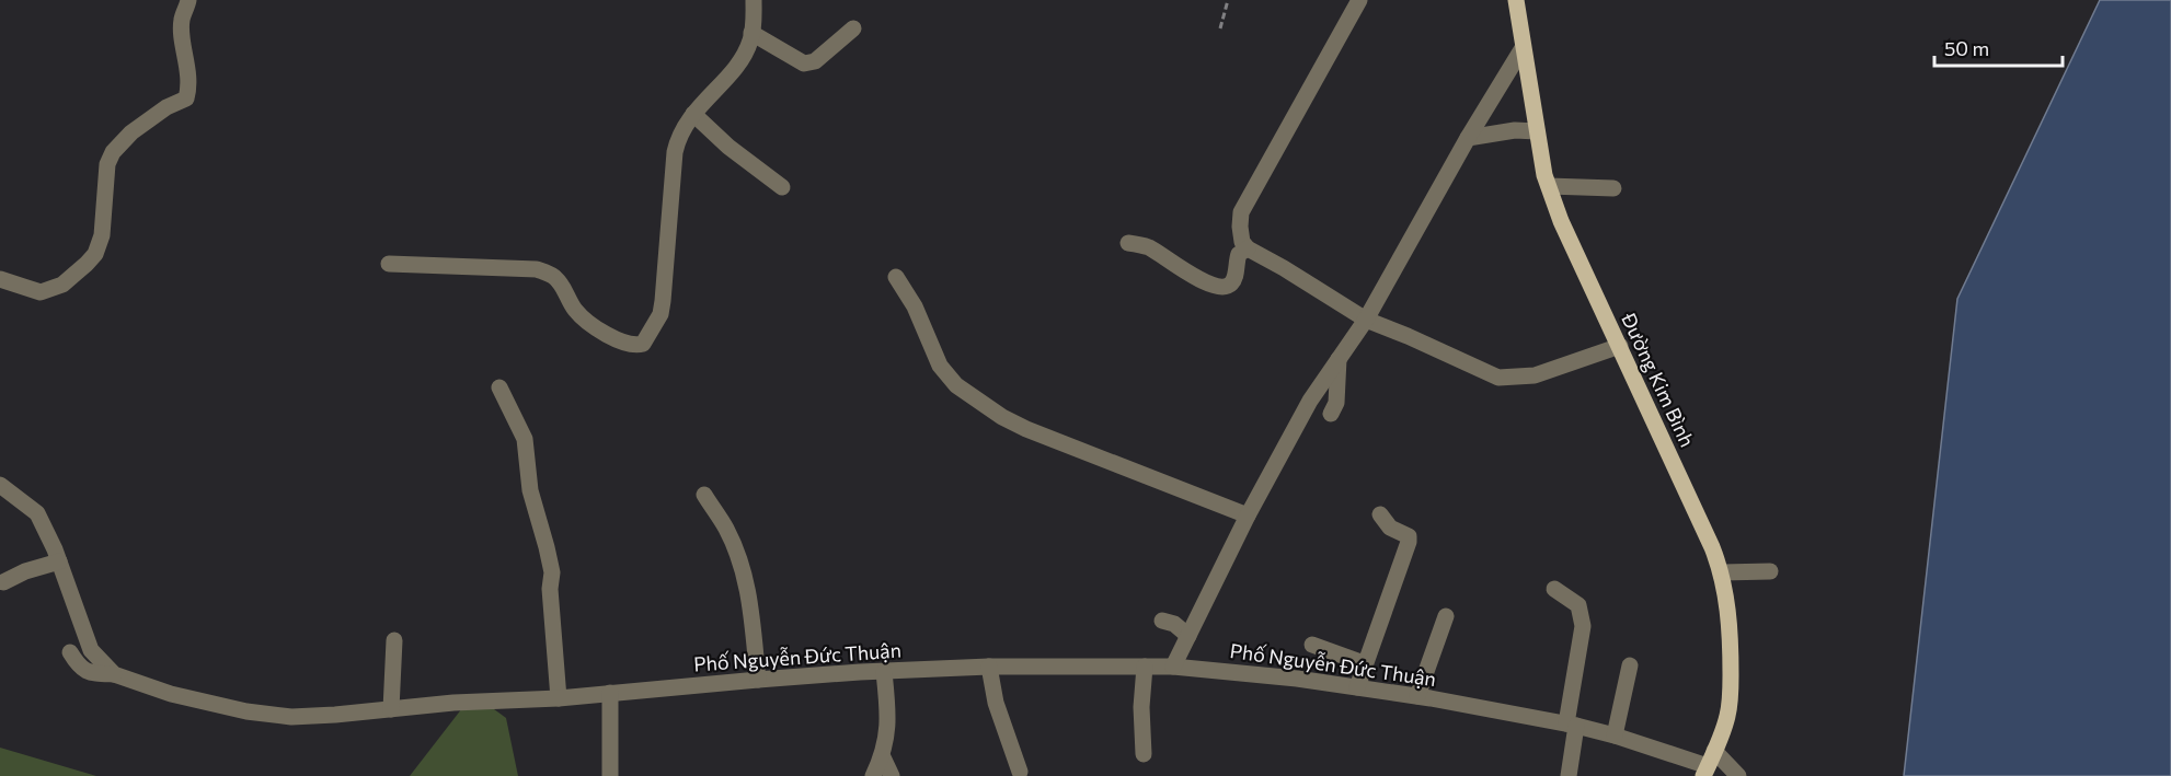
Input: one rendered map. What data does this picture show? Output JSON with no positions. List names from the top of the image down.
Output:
{
  "streets": {
    "main road": ["Đường Kim Bình"],
    "street": ["Phố Nguyễn Đức Thuận"]
  },
  "crossings": [
    ["Đường Kim Bình", "Phố Nguyễn Đức Thuận"]
  ],
  "scale_bar": "50 m"
}
